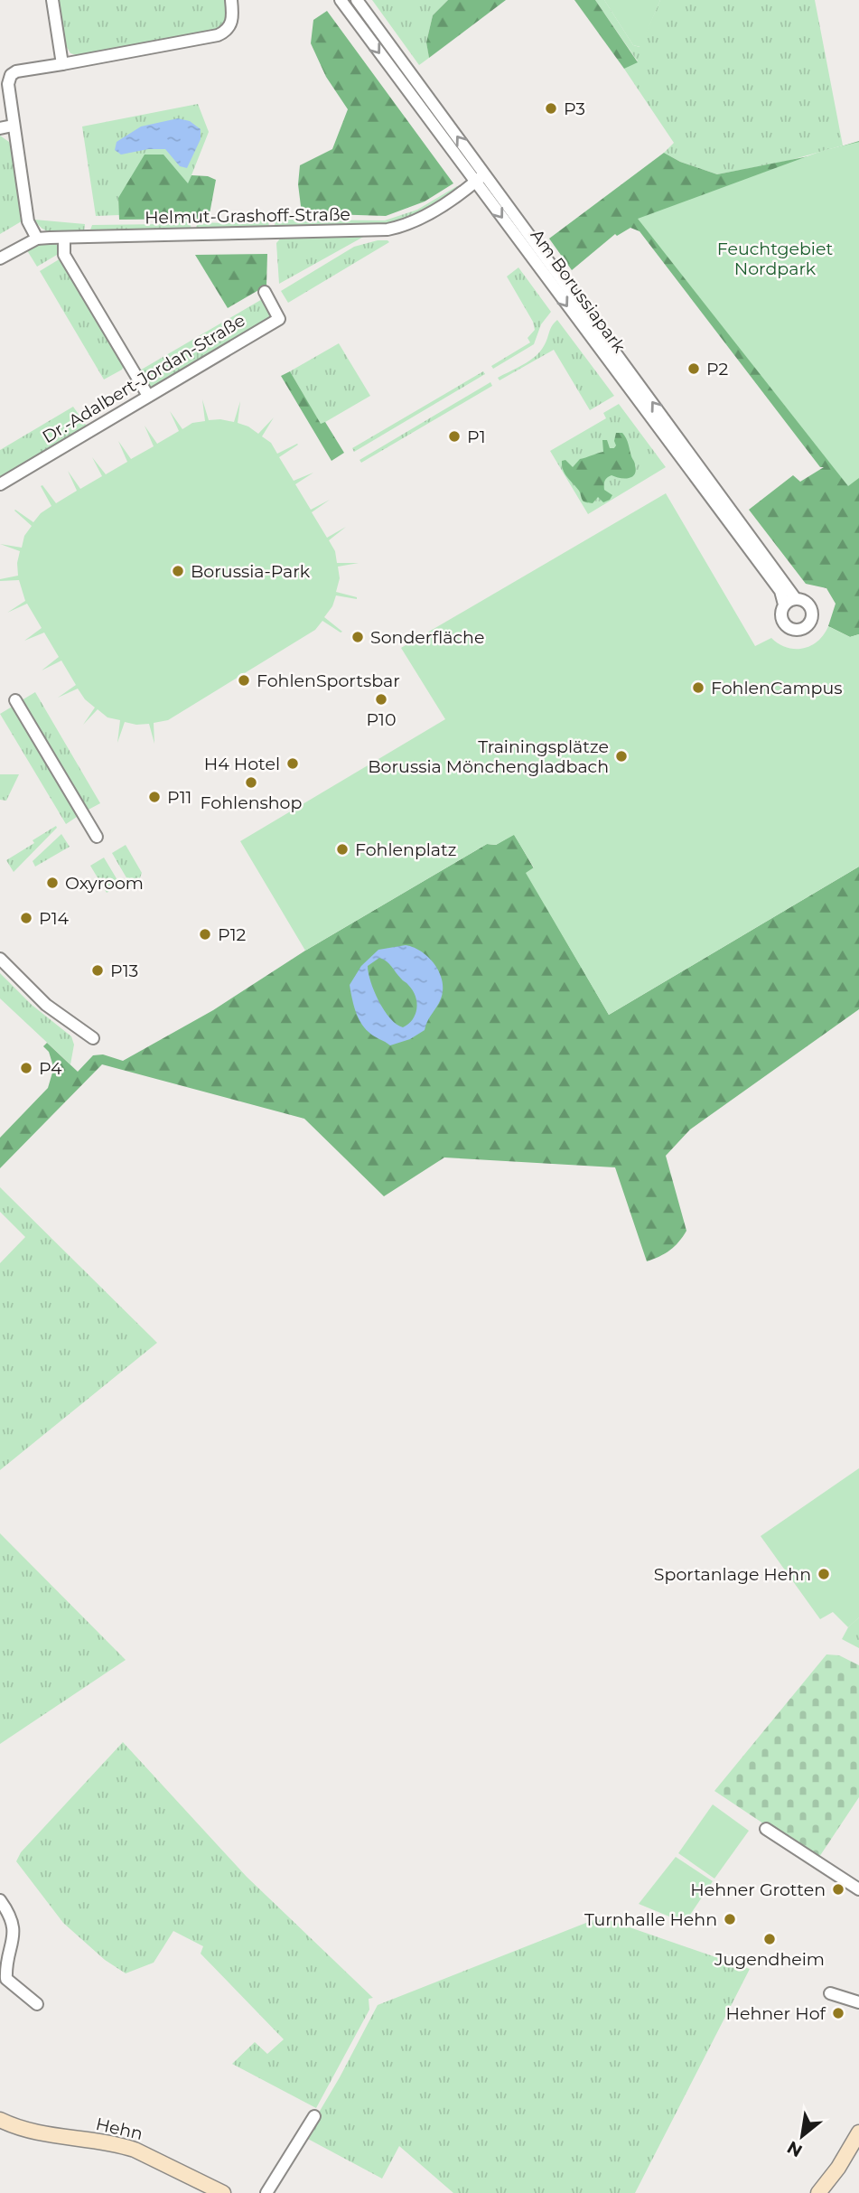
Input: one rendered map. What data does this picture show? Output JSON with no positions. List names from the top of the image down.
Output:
{
  "streets": {
    "street": [
      "Helmut-Grashoff-Straße",
      "Am Borussiapark",
      "Dr.-Adalbert-Jordan-Straße",
      "Hehn"
    ]
  },
  "crossings": [
    ["Helmut-Grashoff-Straße", "Am Borussiapark"]
  ],
  "parks": ["Feuchtgebiet Nordpark"],
  "places": [
    "P3",
    "P2",
    "P1",
    "Borussia-Park",
    "Sonderfläche",
    "FohlenSportsbar",
    "FohlenCampus",
    "P10",
    "Trainingsplätze Borussia Mönchengladbach",
    "H4 Hotel",
    "Fohlenshop",
    "P11",
    "Fohlenplatz",
    "Oxyroom",
    "P14",
    "P12",
    "P13",
    "P4",
    "Sportanlage Hehn",
    "Hehner Grotten",
    "Turnhalle Hehn",
    "Jugendheim",
    "Hehner Hof"
  ],
  "north": "bottom left"
}
